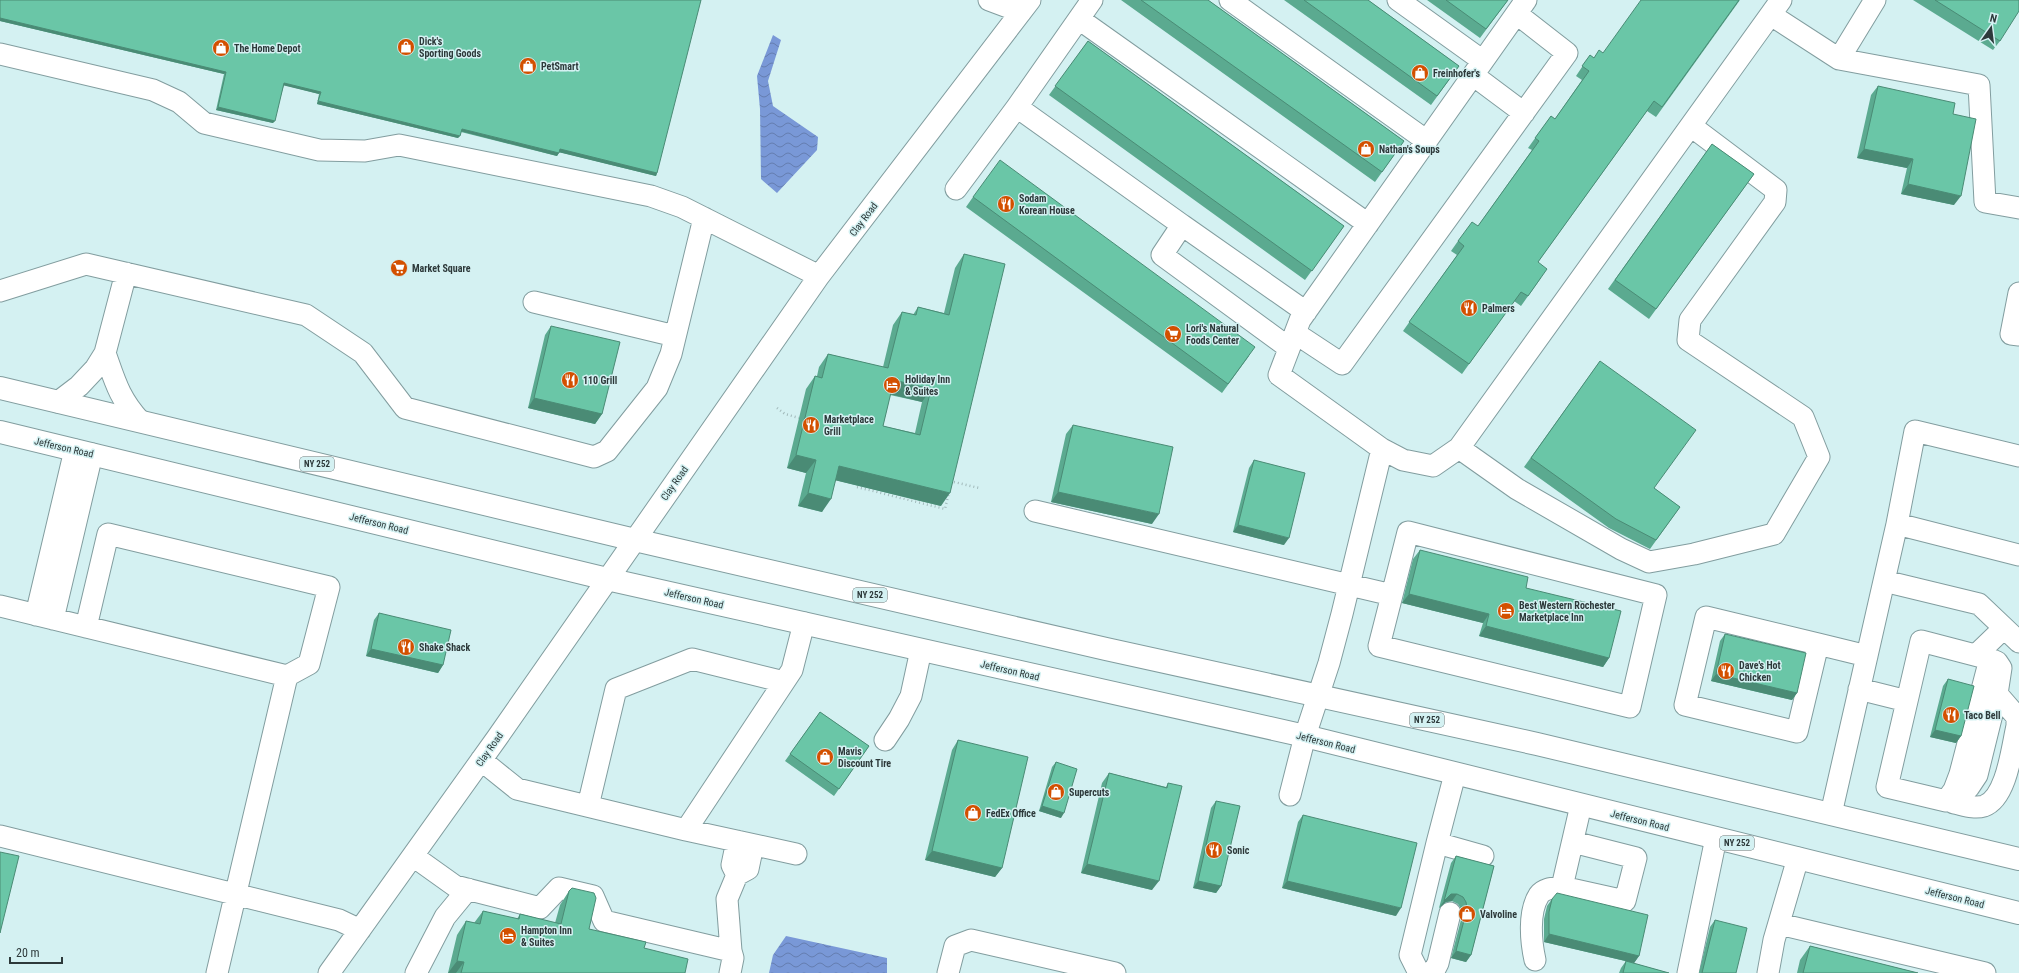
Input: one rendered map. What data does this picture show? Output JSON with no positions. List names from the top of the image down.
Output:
{
  "streets": {
    "main road": ["Jefferson Road", "NY 252"],
    "street": ["Clay Road"]
  },
  "crossings": [
    ["Clay Road", "Jefferson Road"],
    ["Clay Road", "NY 252"]
  ],
  "places": {
    "shop": [
      "Dick's Sporting Goods",
      "The Home Depot",
      "PetSmart",
      "Freinhofer's",
      "Nathan's Soups",
      "Mavis Discount Tire",
      "Supercuts",
      "FedEx Office",
      "Valvoline"
    ],
    "restaurant": [
      "Sodam Korean House",
      "Palmers",
      "110 Grill",
      "Marketplace Grill",
      "Shake Shack",
      "Dave's Hot Chicken",
      "Taco Bell",
      "Sonic"
    ],
    "supermarket": ["Market Square", "Lori's Natural Foods Center"],
    "hotel": ["Holiday Inn & Suites", "Best Western Rochester Marketplace Inn", "Hampton Inn & Suites"]
  },
  "scale_bar": "20 m",
  "north": "top"
}
